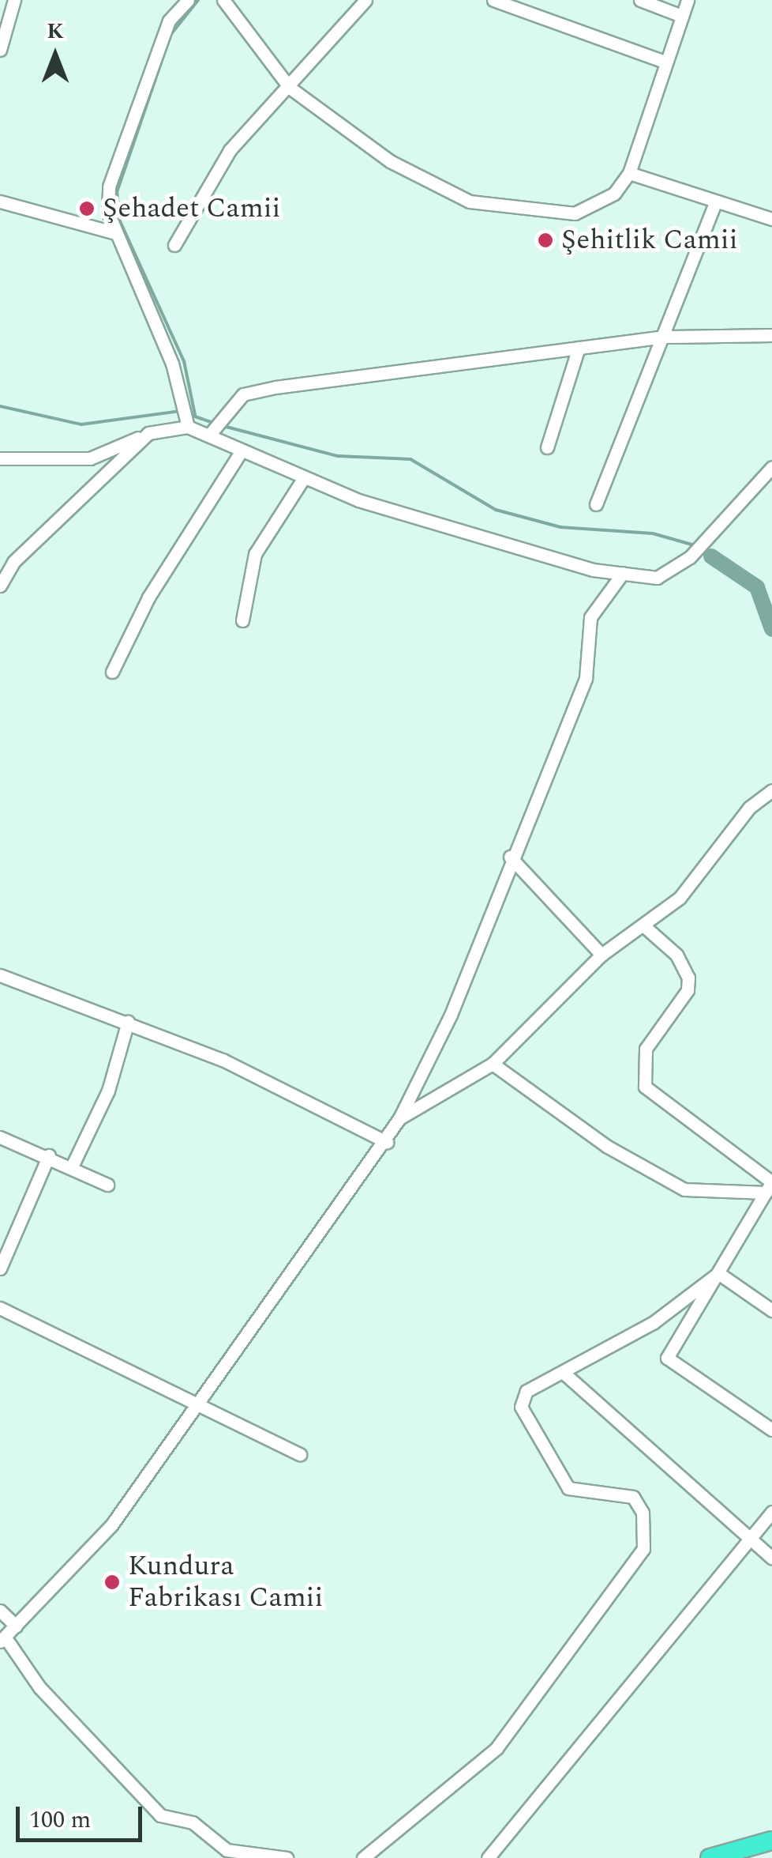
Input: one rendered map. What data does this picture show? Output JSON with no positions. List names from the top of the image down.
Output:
{
  "places": ["Şehadet Camii", "Şehitlik Camii", "Kundura Fabrikası Camii"],
  "scale_bar": "100 m",
  "north": "top"
}
